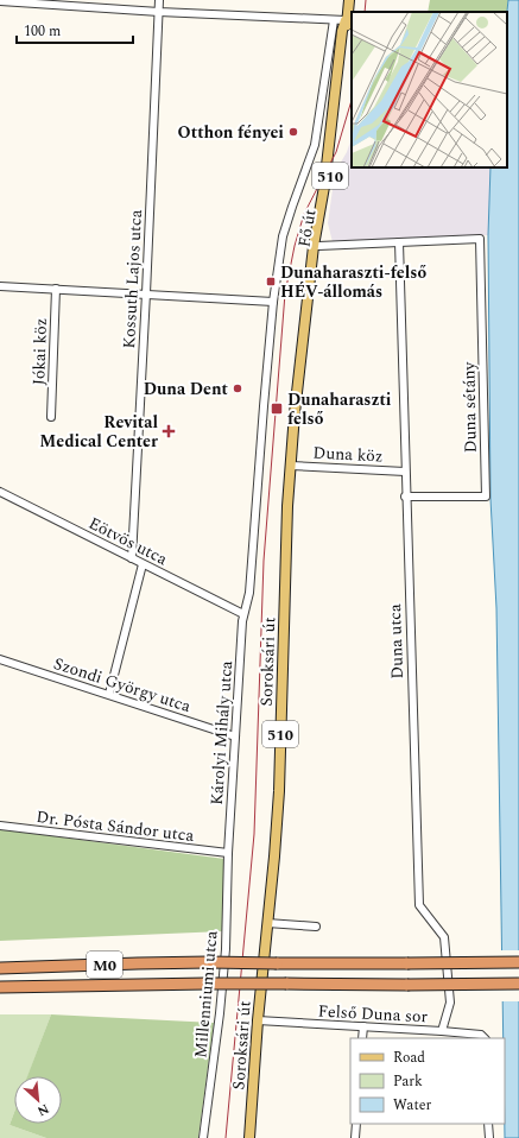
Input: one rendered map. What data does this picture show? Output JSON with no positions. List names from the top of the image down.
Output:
{
  "streets": {
    "highway": ["M0"],
    "main road": ["510", "Fő út", "Soroksári út"],
    "street": [
      "Kossuth Lajos utca",
      "Jókai köz",
      "Duna sétány",
      "Duna köz",
      "Eötvös utca",
      "Duna utca",
      "Szondi György utca",
      "Károlyi Mihály utca",
      "Dr. Pósta Sándor utca",
      "Millenniumi utca",
      "Felső Duna sor"
    ]
  },
  "crossings": [
    ["Fő út", "Eötvös utca"],
    ["Fő út", "Soroksári út"],
    ["Fő út", "Károlyi Mihály utca"],
    ["Kossuth Lajos utca", "Eötvös utca"],
    ["Duna sétány", "Duna utca"],
    ["Duna köz", "Duna utca"],
    ["Duna köz", "Soroksári út"],
    ["Eötvös utca", "Károlyi Mihály utca"],
    ["Duna utca", "Felső Duna sor"],
    ["Soroksári út", "Felső Duna sor"],
    ["Szondi György utca", "Károlyi Mihály utca"],
    ["Károlyi Mihály utca", "Dr. Pósta Sándor utca"],
    ["Károlyi Mihály utca", "Millenniumi utca"],
    ["Dr. Pósta Sándor utca", "Millenniumi utca"]
  ],
  "places": {
    "other": ["Otthon fényei", "Duna Dent"],
    "transit": ["Dunaharaszti-felső HÉV-állomás", "Dunaharaszti felső"],
    "health": ["Revital Medical Center"]
  },
  "legend": ["Road", "Park", "Water"],
  "scale_bar": "100 m",
  "north": "bottom right"
}
